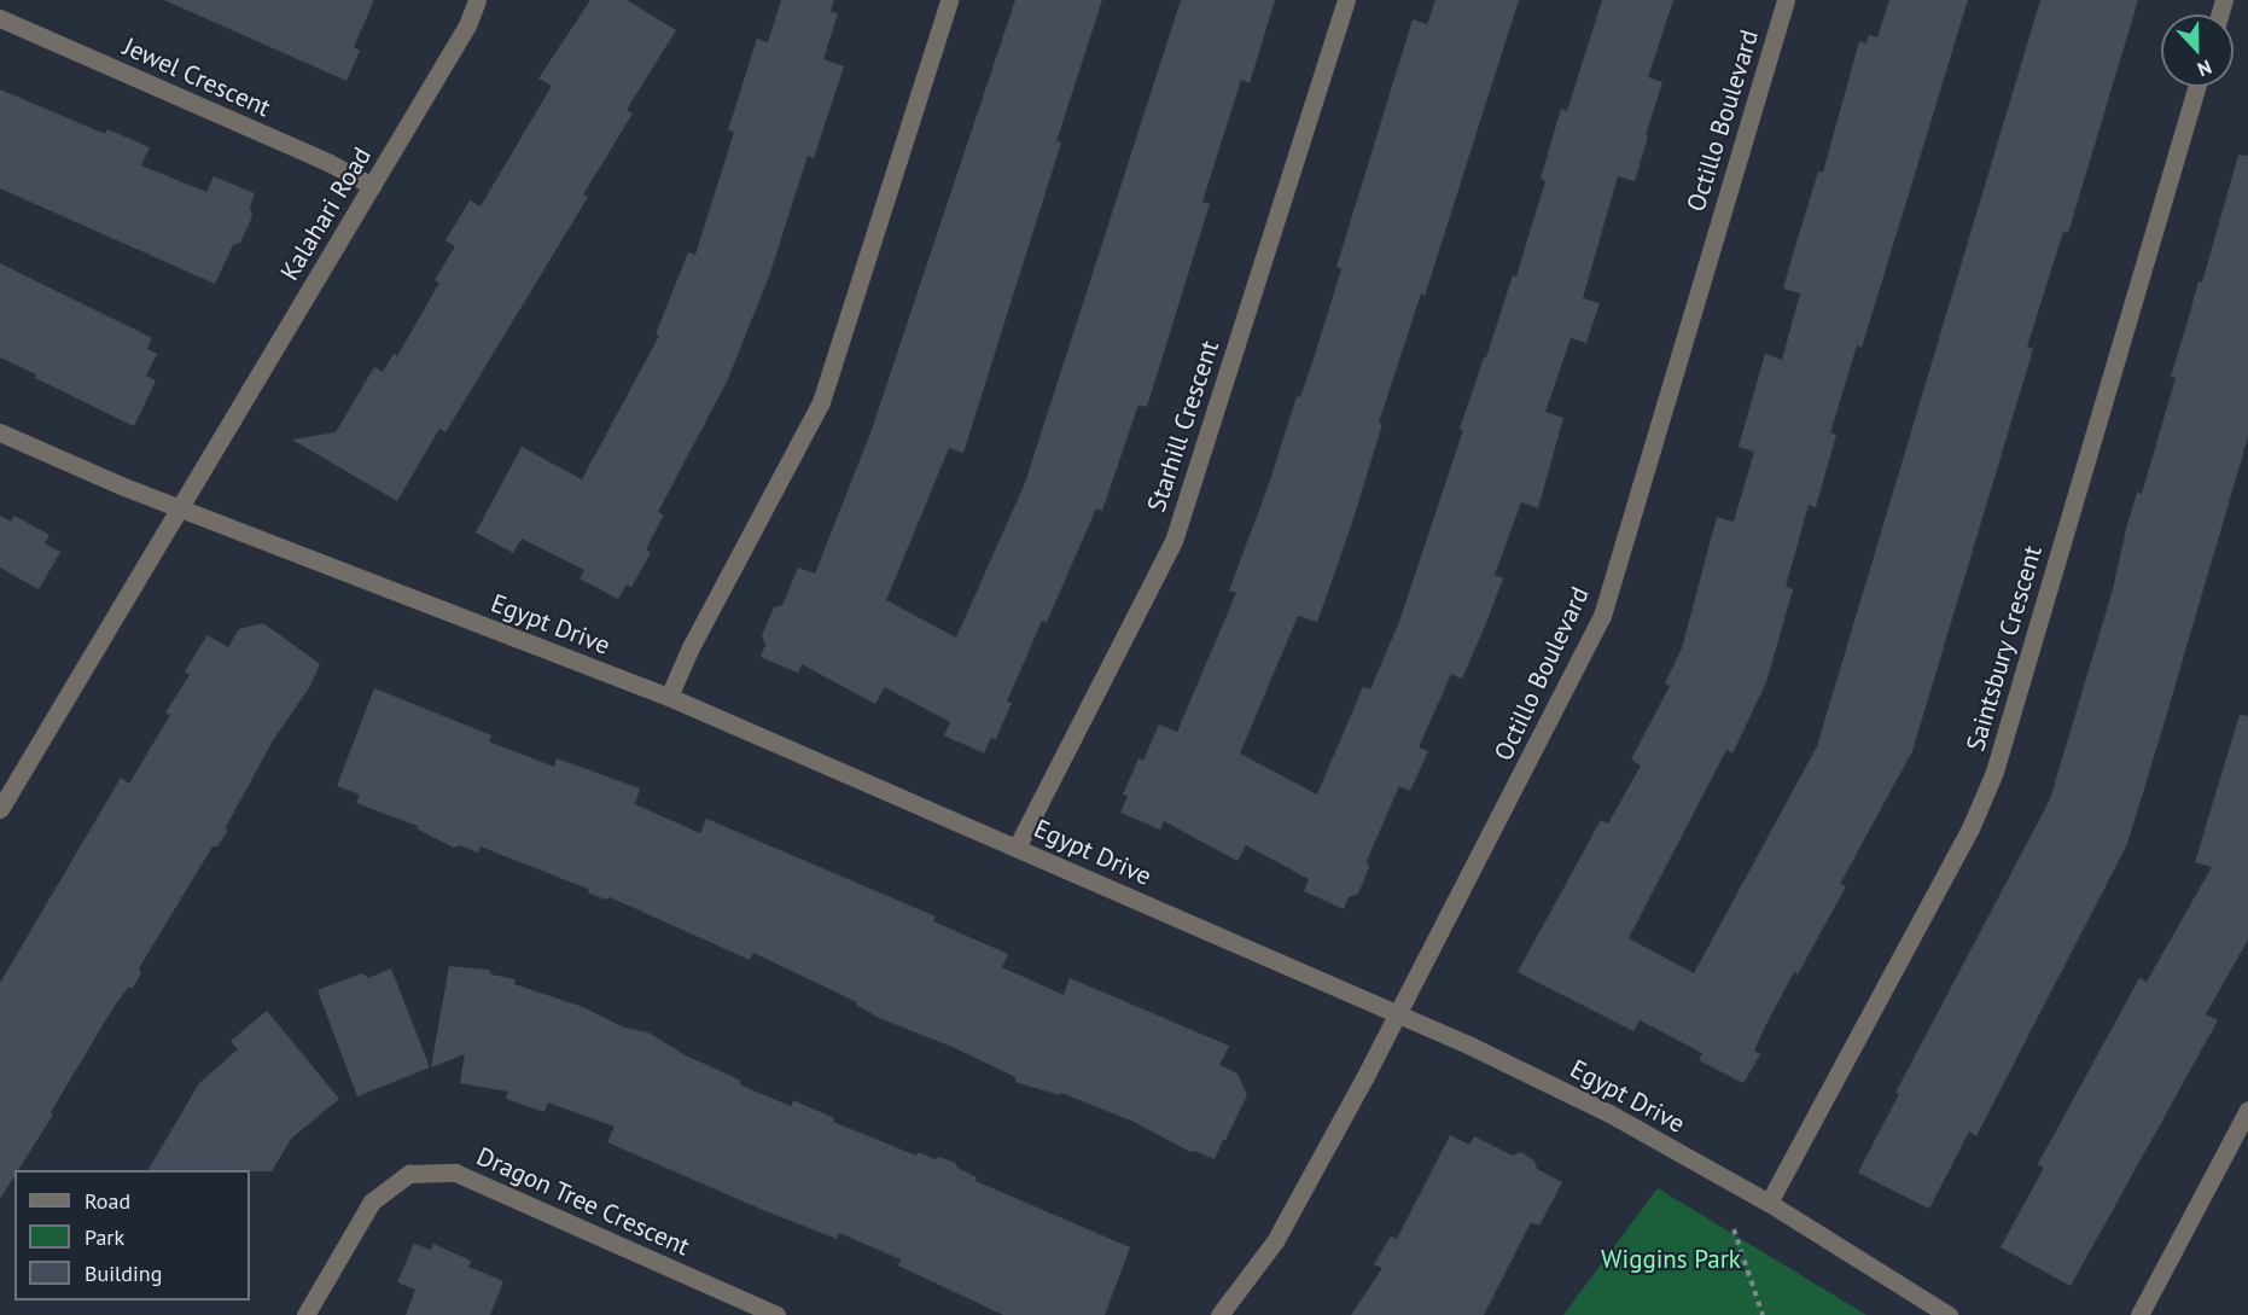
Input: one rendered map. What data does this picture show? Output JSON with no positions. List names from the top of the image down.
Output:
{
  "streets": {
    "street": [
      "Jewel Crescent",
      "Octillo Boulevard",
      "Kalahari Road",
      "Starhill Crescent",
      "Egypt Drive",
      "Saintsbury Crescent",
      "Dragon Tree Crescent"
    ]
  },
  "crossings": [
    ["Jewel Crescent", "Kalahari Road"],
    ["Octillo Boulevard", "Egypt Drive"],
    ["Kalahari Road", "Egypt Drive"],
    ["Starhill Crescent", "Egypt Drive"],
    ["Egypt Drive", "Saintsbury Crescent"]
  ],
  "parks": ["Wiggins Park"],
  "legend": ["Road", "Park", "Building"],
  "north": "bottom"
}
